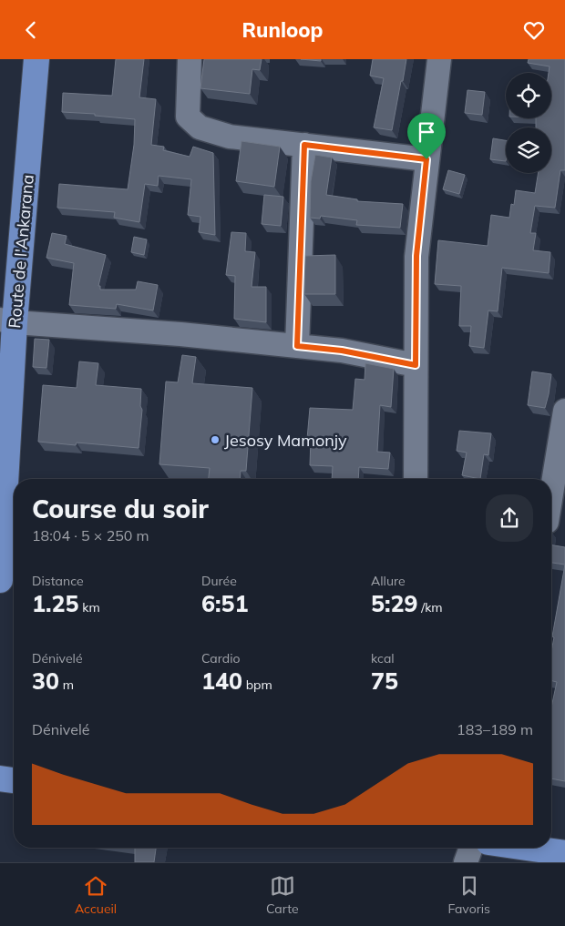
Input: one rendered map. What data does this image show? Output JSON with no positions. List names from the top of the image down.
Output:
{
  "streets": {
    "main road": ["Route de l'Ankarana"]
  },
  "places": ["Jesosy Mamonjy"],
  "page": {
    "header": "Runloop",
    "heading": ["Course du soir", "18:04 · 5 × 250 m"],
    "stats": [
      ["Distance", "1.25 km"],
      ["Durée", "6:51"],
      ["Allure", "5:29 /km"],
      ["Dénivelé", "30 m"],
      ["Cardio", "140 bpm"],
      ["kcal", "75"]
    ],
    "chart": ["Dénivelé", "183–189 m"],
    "tabs": ["Accueil", "Carte", "Favoris"]
  }
}
